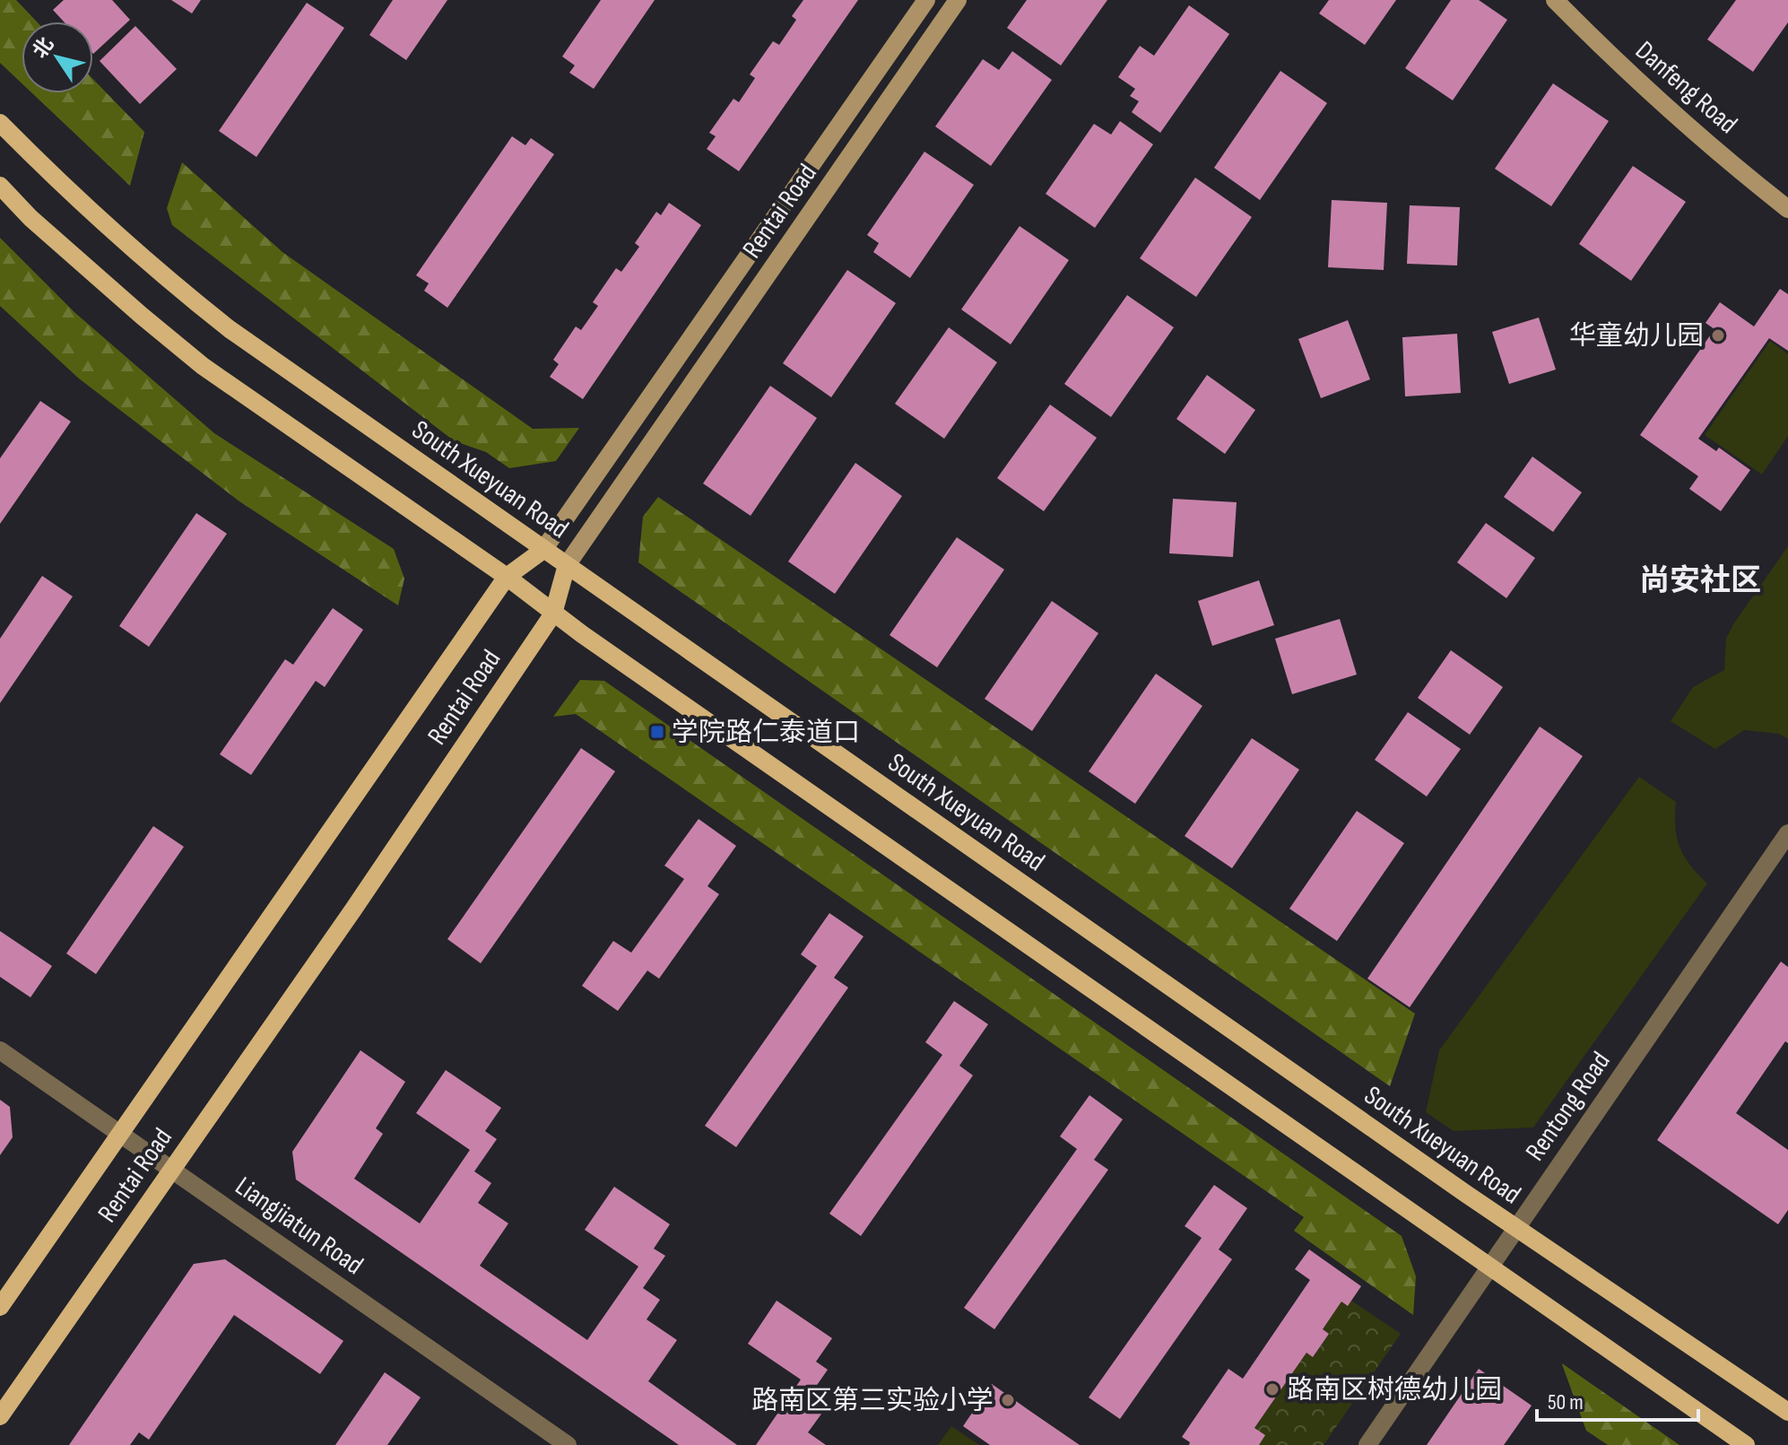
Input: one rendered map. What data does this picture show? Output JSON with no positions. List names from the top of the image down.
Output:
{
  "streets": {
    "main road": ["Danfeng Road", "Rentai Road", "South Xueyuan Road"],
    "street": ["Rentong Road", "Liangjiatun Road"]
  },
  "crossings": [
    ["Rentai Road", "South Xueyuan Road"],
    ["Rentai Road", "Liangjiatun Road"],
    ["South Xueyuan Road", "Rentong Road"]
  ],
  "districts": ["尚安社区"],
  "places": {
    "other": ["华童幼儿园", "路南区树德幼儿园", "路南区第三实验小学"],
    "transit": ["学院路仁泰道口"]
  },
  "scale_bar": "50 m",
  "north": "top left"
}
